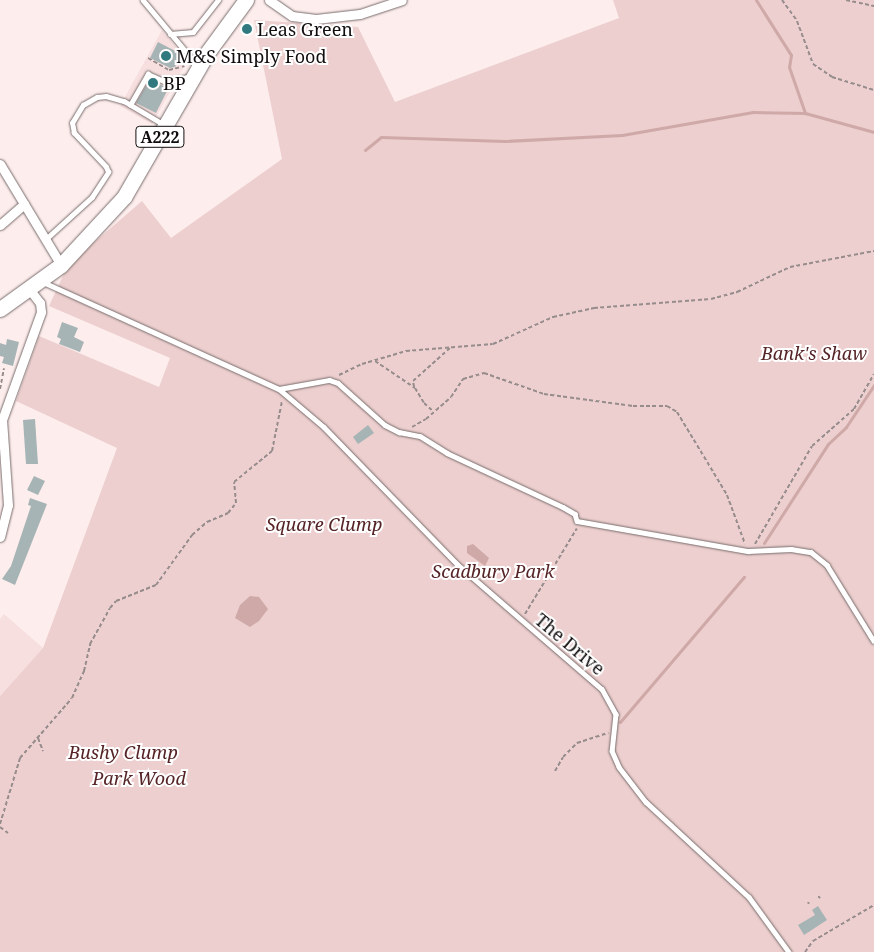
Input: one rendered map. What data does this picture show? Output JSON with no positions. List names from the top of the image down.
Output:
{
  "streets": {
    "main road": ["A222"],
    "lane": ["The Drive"]
  },
  "crossings": [
    ["A222", "The Drive"]
  ],
  "parks": [
    "Bank's Shaw",
    "Square Clump",
    "Scadbury Park",
    "Bushy Clump",
    "Park Wood"
  ],
  "places": ["Leas Green", "M&S Simply Food", "BP"]
}
